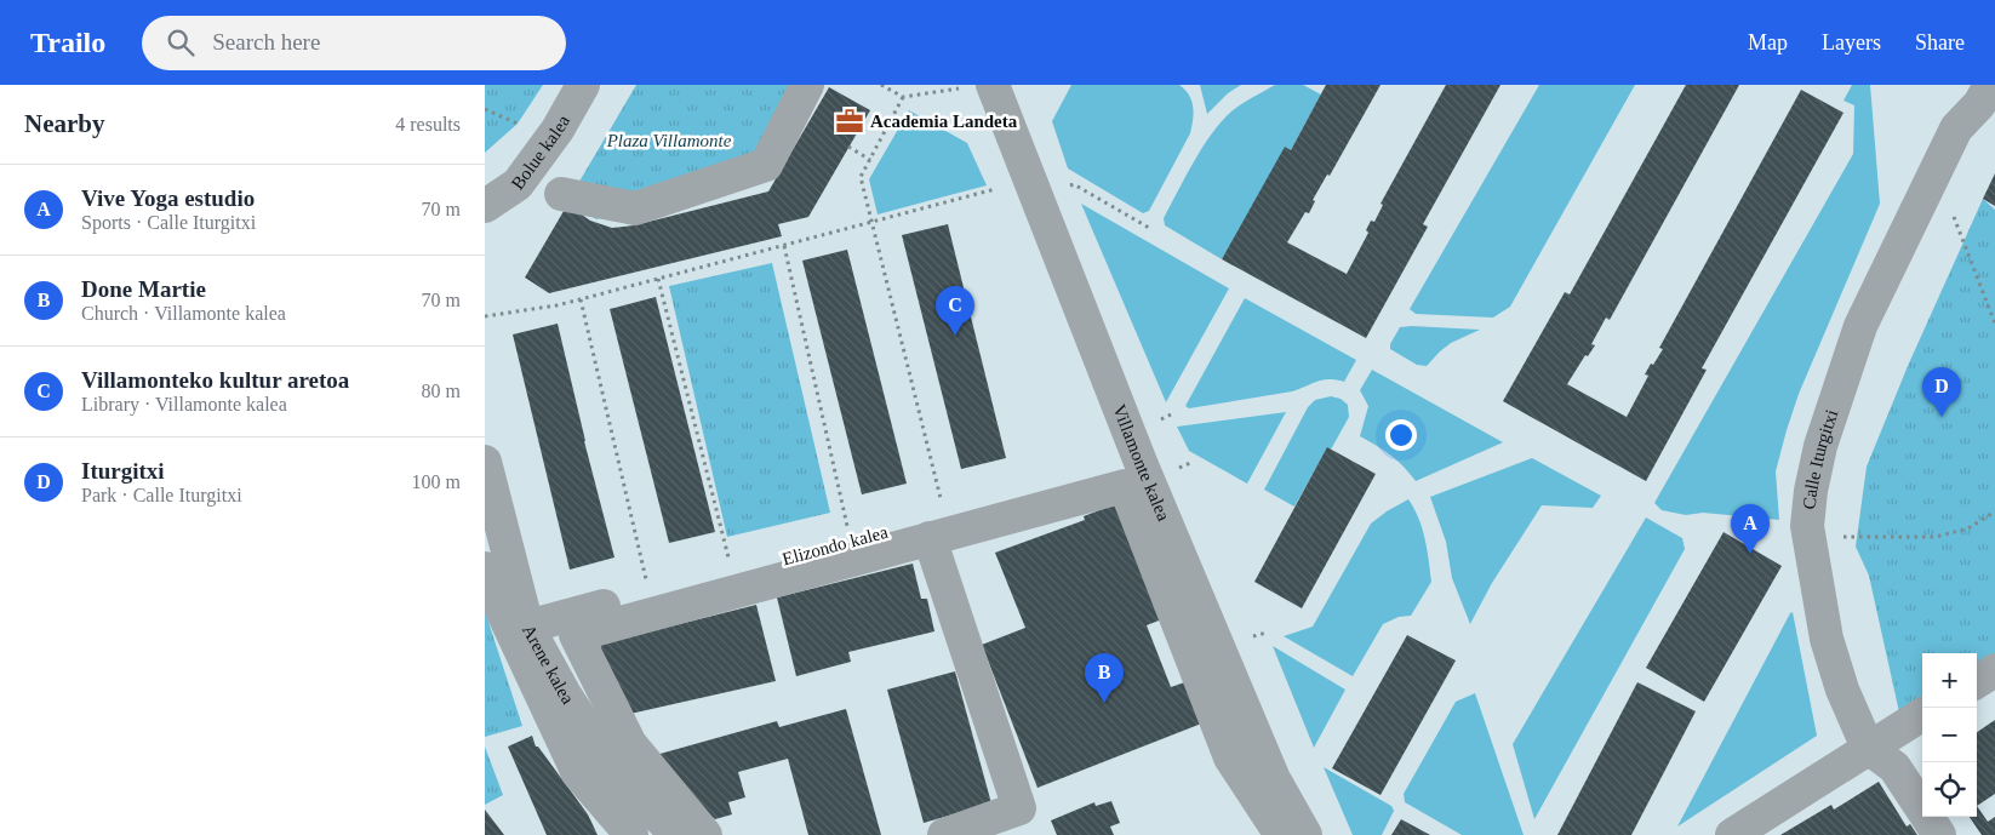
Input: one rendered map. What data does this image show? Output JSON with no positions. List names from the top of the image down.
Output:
{
  "streets": {
    "street": [
      "Bolue kalea",
      "Calle Iturgitxi",
      "Villamonte kalea",
      "Elizondo kalea",
      "Arene kalea"
    ]
  },
  "crossings": [
    ["Villamonte kalea", "Elizondo kalea"],
    ["Elizondo kalea", "Arene kalea"]
  ],
  "parks": ["Plaza Villamonte"],
  "places": {
    "office": ["Academia Landeta"]
  },
  "page": {
    "header": "Trailo",
    "search": "Search here",
    "nav": ["Map", "Layers", "Share"],
    "heading": ["Nearby", "4 results"],
    "list": [
      {
        "mark": "A",
        "name": "Vive Yoga estudio",
        "note": "Sports · Calle Iturgitxi",
        "value": "70 m"
      },
      {
        "mark": "B",
        "name": "Done Martie",
        "note": "Church · Villamonte kalea",
        "value": "70 m"
      },
      {
        "mark": "C",
        "name": "Villamonteko kultur aretoa",
        "note": "Library · Villamonte kalea",
        "value": "80 m"
      },
      {
        "mark": "D",
        "name": "Iturgitxi",
        "note": "Park · Calle Iturgitxi",
        "value": "100 m"
      }
    ],
    "pins": [
      "C",
      "D",
      "A",
      "B"
    ],
    "map_buttons": ["+", "−"]
  }
}
